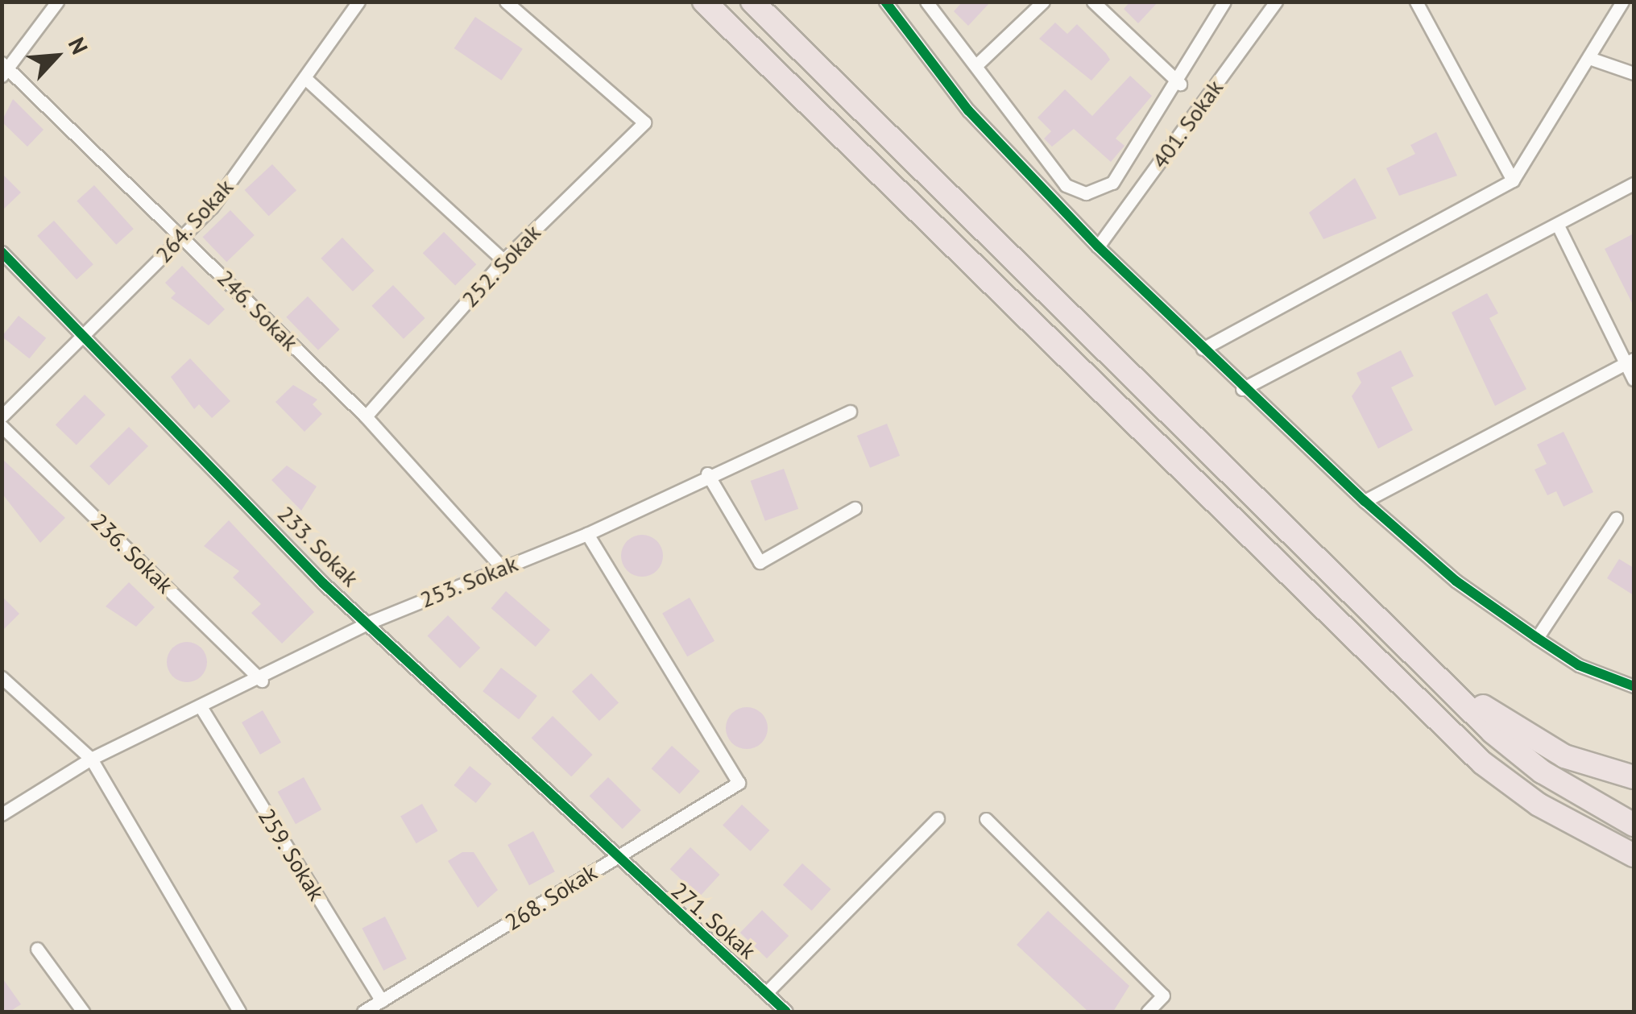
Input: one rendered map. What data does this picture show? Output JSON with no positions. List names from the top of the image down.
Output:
{
  "streets": {
    "street": [
      "401. Sokak",
      "264. Sokak",
      "252. Sokak",
      "246. Sokak",
      "233. Sokak",
      "236. Sokak",
      "253. Sokak",
      "259. Sokak",
      "268. Sokak",
      "271. Sokak"
    ]
  },
  "crossings": [
    ["264. Sokak", "246. Sokak"],
    ["264. Sokak", "233. Sokak"],
    ["252. Sokak", "246. Sokak"],
    ["246. Sokak", "253. Sokak"],
    ["233. Sokak", "253. Sokak"],
    ["233. Sokak", "268. Sokak"],
    ["233. Sokak", "271. Sokak"],
    ["236. Sokak", "253. Sokak"],
    ["253. Sokak", "259. Sokak"],
    ["253. Sokak", "268. Sokak"],
    ["259. Sokak", "268. Sokak"],
    ["268. Sokak", "271. Sokak"]
  ],
  "north": "top right"
}
